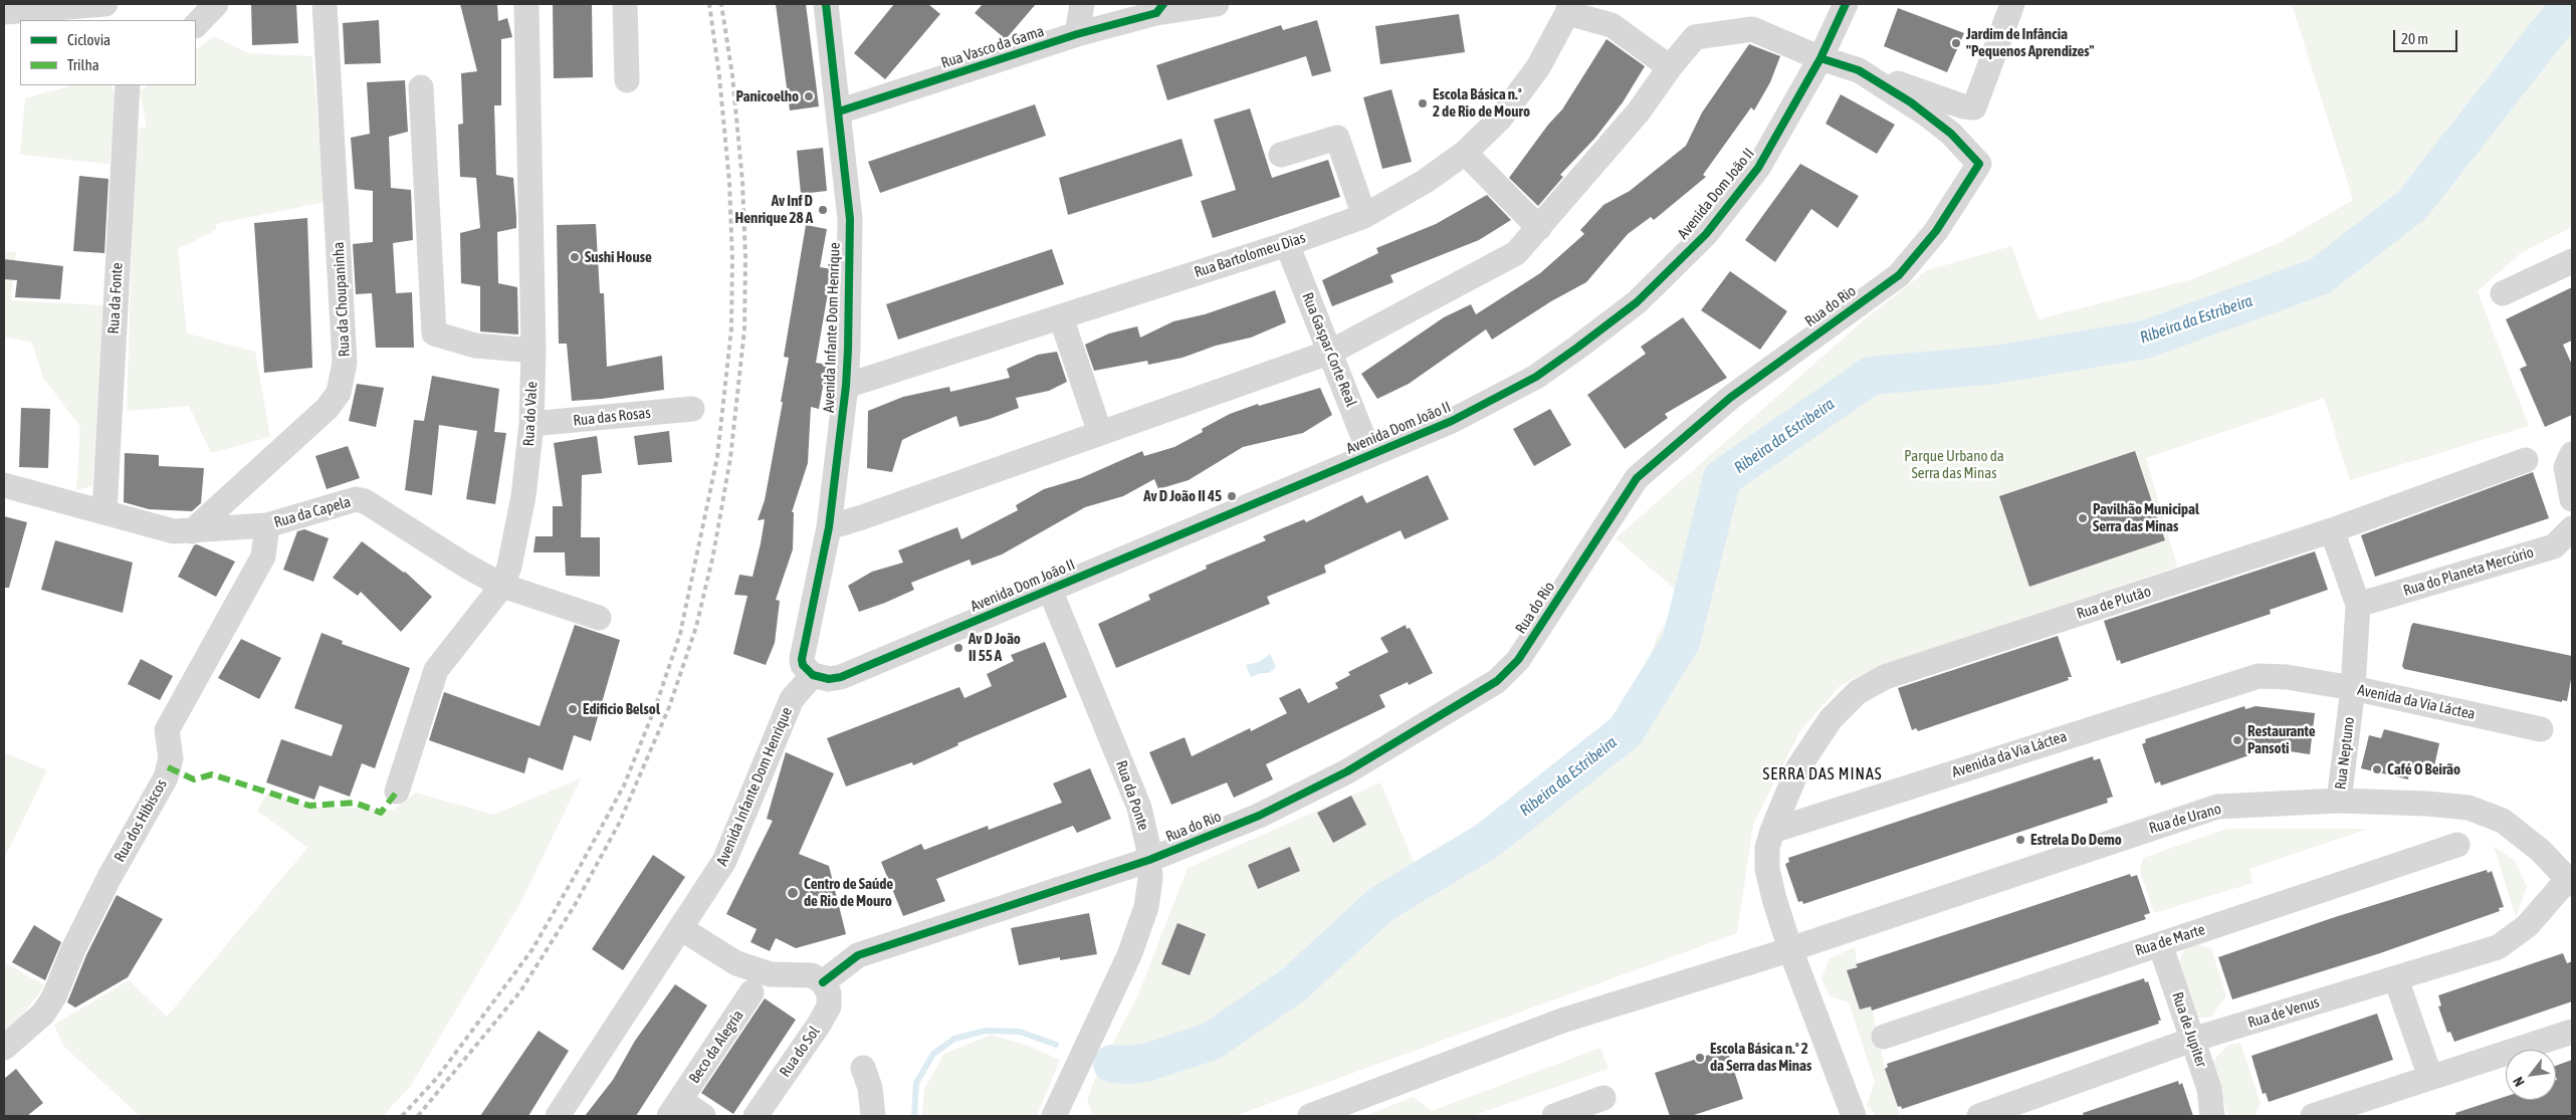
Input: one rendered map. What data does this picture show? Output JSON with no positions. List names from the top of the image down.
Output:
{
  "streets": {
    "street": [
      "Rua Vasco da Gama",
      "Avenida Dom João II",
      "Rua Bartolomeu Dias",
      "Rua da Fonte",
      "Rua da Choupaninha",
      "Rua do Rio",
      "Avenida Infante Dom Henrique",
      "Rua Gaspar Corte Real",
      "Rua do Vale",
      "Rua das Rosas",
      "Rua da Capela",
      "Rua do Planeta Mercúrio",
      "Rua de Plutão",
      "Avenida da Via Láctea",
      "Rua Neptuno",
      "Rua da Ponte",
      "Rua de Urano",
      "Rua dos Hibiscos",
      "Rua de Marte",
      "Rua de Venus",
      "Rua de Jupiter",
      "Beco da Alegria",
      "Rua do Sol"
    ]
  },
  "crossings": [
    ["Rua Vasco da Gama", "Avenida Infante Dom Henrique"],
    ["Avenida Dom João II", "Rua do Rio"],
    ["Avenida Dom João II", "Avenida Infante Dom Henrique"],
    ["Avenida Dom João II", "Rua Gaspar Corte Real"],
    ["Avenida Dom João II", "Rua da Ponte"],
    ["Rua Bartolomeu Dias", "Avenida Infante Dom Henrique"],
    ["Rua Bartolomeu Dias", "Rua Gaspar Corte Real"],
    ["Rua da Fonte", "Rua da Capela"],
    ["Rua da Choupaninha", "Rua da Capela"],
    ["Rua do Rio", "Avenida Infante Dom Henrique"],
    ["Rua do Rio", "Rua Gaspar Corte Real"],
    ["Rua do Rio", "Rua da Ponte"],
    ["Rua do Rio", "Rua do Sol"],
    ["Rua do Vale", "Rua das Rosas"],
    ["Rua do Vale", "Rua da Capela"],
    ["Rua da Capela", "Rua dos Hibiscos"],
    ["Rua do Planeta Mercúrio", "Rua Neptuno"],
    ["Rua de Plutão", "Avenida da Via Láctea"],
    ["Rua de Plutão", "Rua Neptuno"],
    ["Avenida da Via Láctea", "Rua Neptuno"],
    ["Rua Neptuno", "Rua de Urano"],
    ["Rua de Urano", "Rua de Venus"],
    ["Rua de Marte", "Rua de Jupiter"],
    ["Rua de Venus", "Rua de Jupiter"]
  ],
  "districts": ["SERRA DAS MINAS"],
  "water": ["Ribeira da Estribeira"],
  "parks": ["Parque Urbano da Serra das Minas"],
  "places": [
    "Jardim de Infância \"Pequenos Aprendizes\"",
    "Panicoelho",
    "Escola Básica n.º 2 de Rio de Mouro",
    "Av Inf D Henrique 28 A",
    "Sushi House",
    "Av D João II 45",
    "Pavilhão Municipal Serra das Minas",
    "Av D João II 55 A",
    "Edificio Belsol",
    "Restaurante Pansoti",
    "Café O Beirão",
    "Estrela Do Demo",
    "Centro de Saúde de Rio de Mouro",
    "Escola Básica n.º 2 da Serra das Minas"
  ],
  "legend": ["Ciclovia", "Trilha"],
  "scale_bar": "20 m",
  "north": "bottom left"
}
